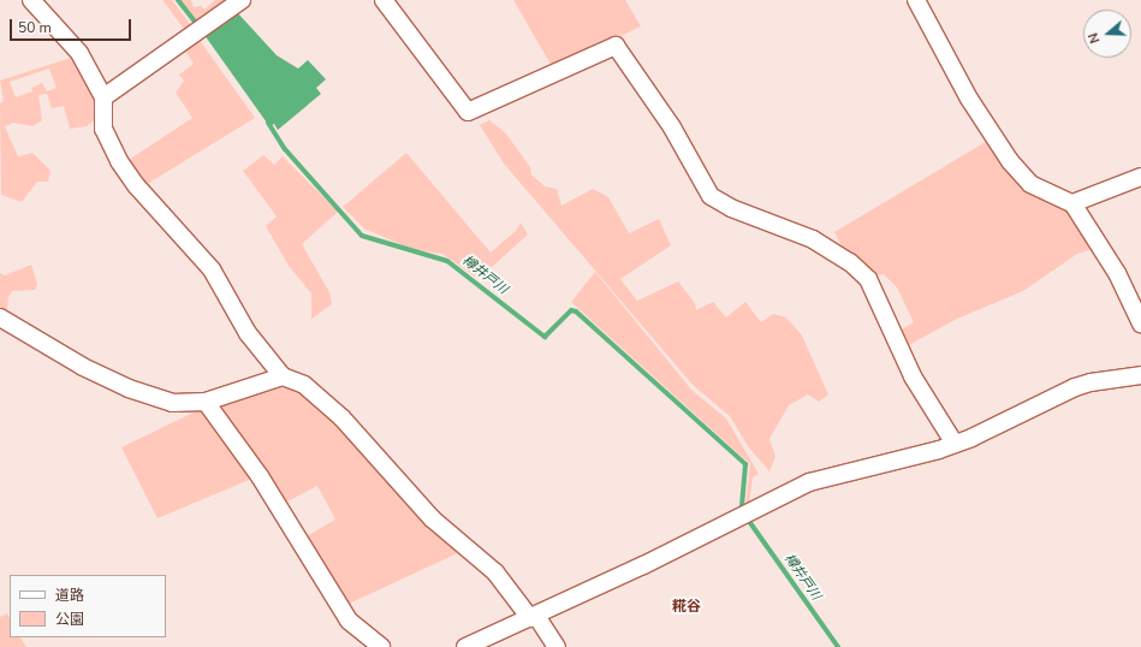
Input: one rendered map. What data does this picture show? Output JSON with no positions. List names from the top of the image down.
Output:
{
  "districts": ["糀谷"],
  "water": ["樽井戸川"],
  "legend": ["道路", "公園"],
  "scale_bar": "50 m",
  "north": "left"
}
